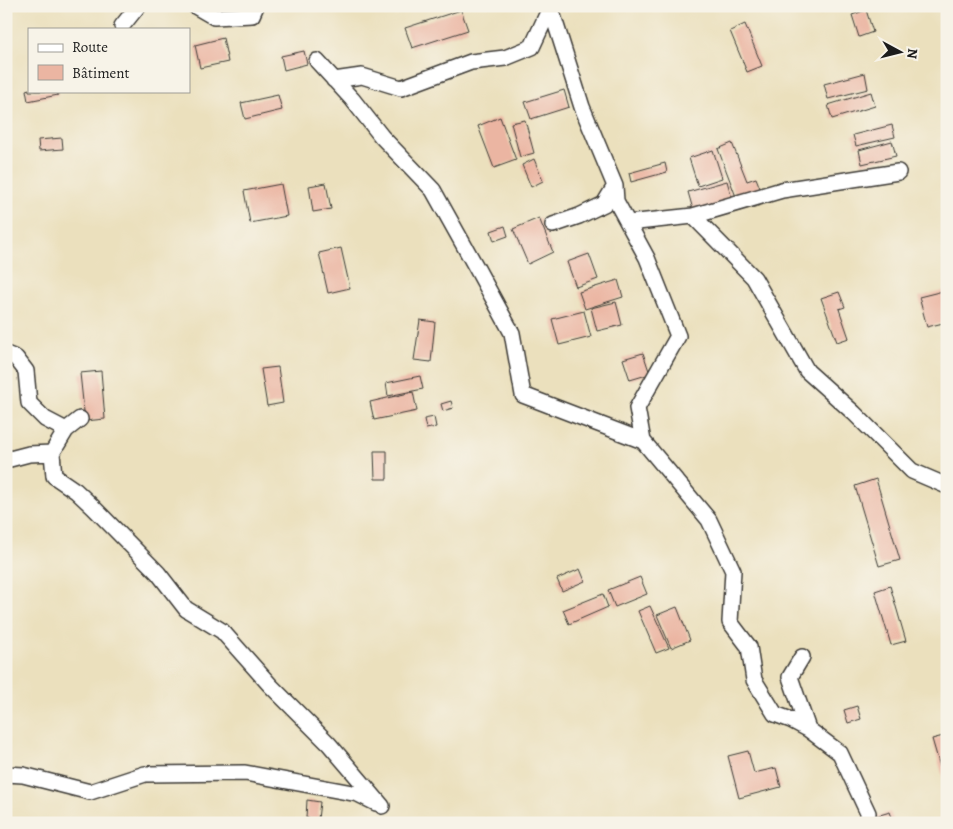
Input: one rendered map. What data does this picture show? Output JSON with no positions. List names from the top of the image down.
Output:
{
  "legend": ["Route", "Bâtiment"],
  "north": "right"
}
